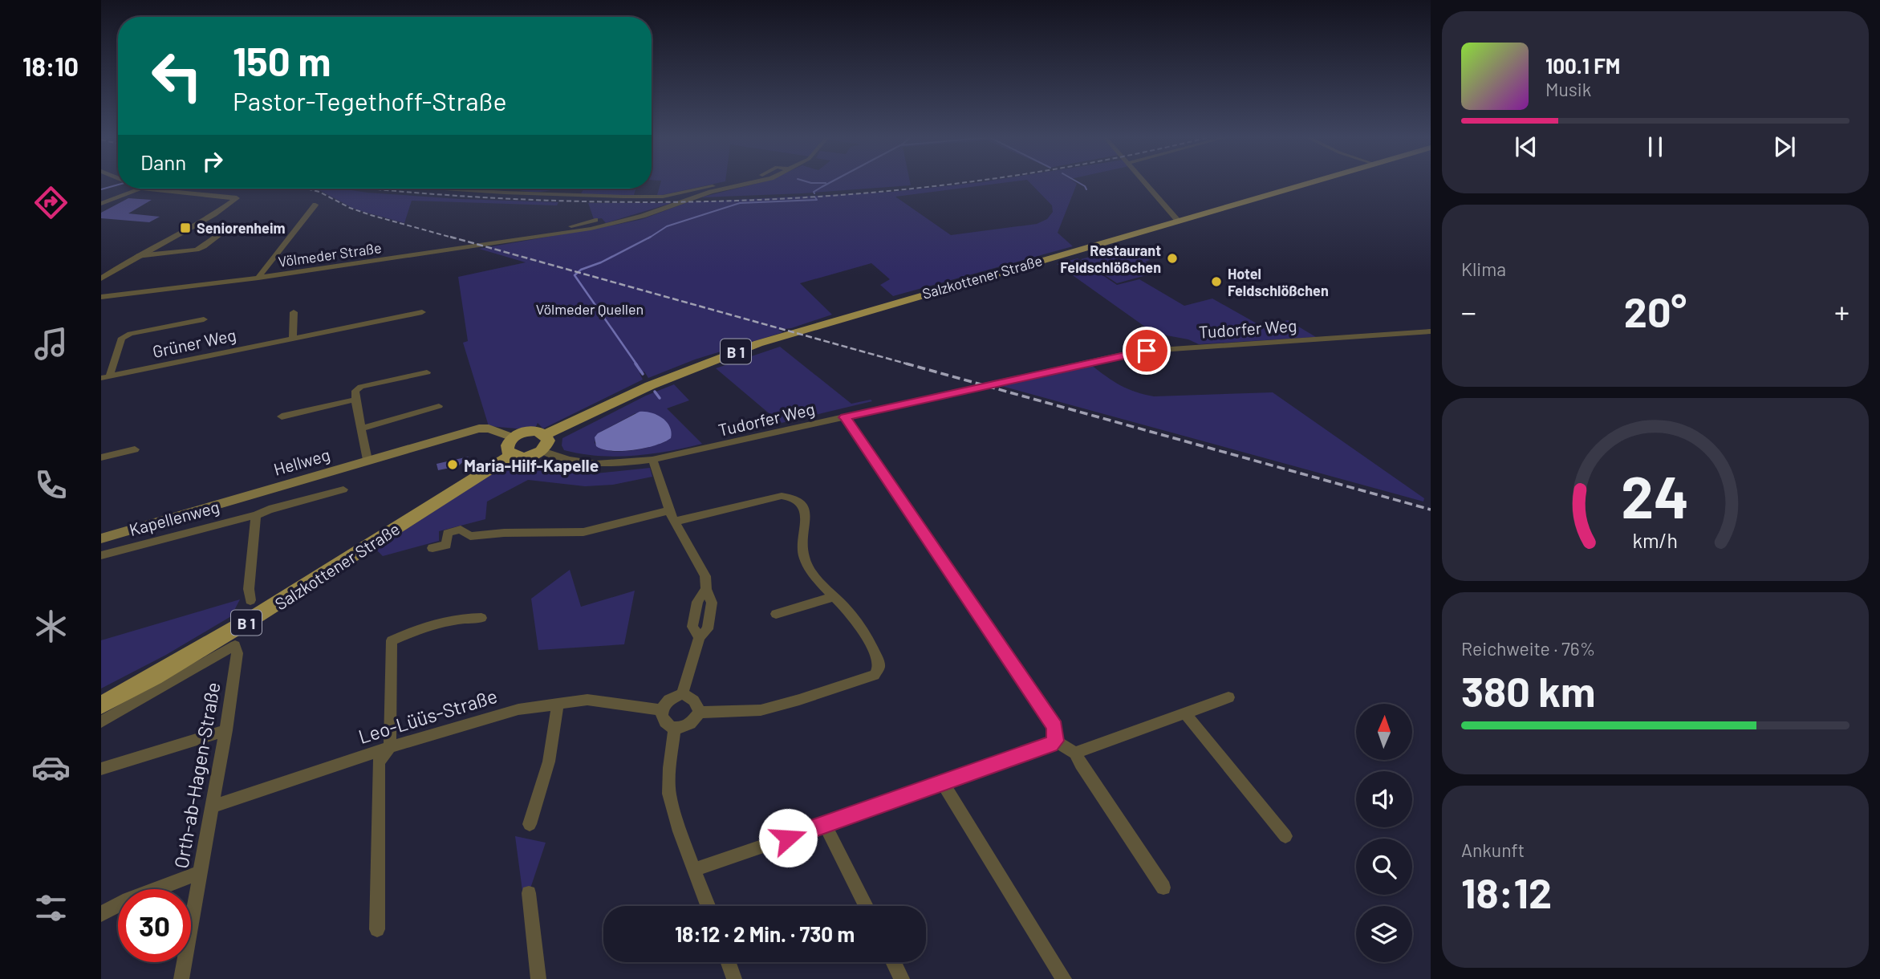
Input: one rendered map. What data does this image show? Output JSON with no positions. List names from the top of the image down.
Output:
{
  "streets": {
    "main road": ["Salzkottener Straße", "B 1", "Hellweg"],
    "street": [
      "Völmeder Straße",
      "Tudorfer Weg",
      "Grüner Weg",
      "Kapellenweg",
      "Leo-Lüüs-Straße",
      "Orth-ab-Hagen-Straße"
    ]
  },
  "crossings": [
    ["Salzkottener Straße", "Tudorfer Weg"],
    ["Salzkottener Straße", "B 1"],
    ["Salzkottener Straße", "Hellweg"],
    ["Tudorfer Weg", "B 1"],
    ["Tudorfer Weg", "Hellweg"],
    ["B 1", "Hellweg"],
    ["Leo-Lüüs-Straße", "Orth-ab-Hagen-Straße"]
  ],
  "parks": ["Völmeder Quellen"],
  "places": {
    "transit": ["Seniorenheim"],
    "other": ["Restaurant Feldschlößchen", "Hotel Feldschlößchen", "Maria-Hilf-Kapelle"]
  },
  "north": "top",
  "page": {
    "tabs": "18:10",
    "turn": ["150 m", "Pastor-Tegethoff-Straße"],
    "song": ["100.1 FM", "Musik"],
    "then": "Dann",
    "tile": [
      "Klima",
      ["Reichweite · 76%", "380 km"],
      ["Ankunft", "18:12"]
    ],
    "heat": ["−", "20°", "+"],
    "limit": "30",
    "trip": "18:12 · 2 Min. · 730 m",
    "gauge": ["24", "km/h"]
  }
}
